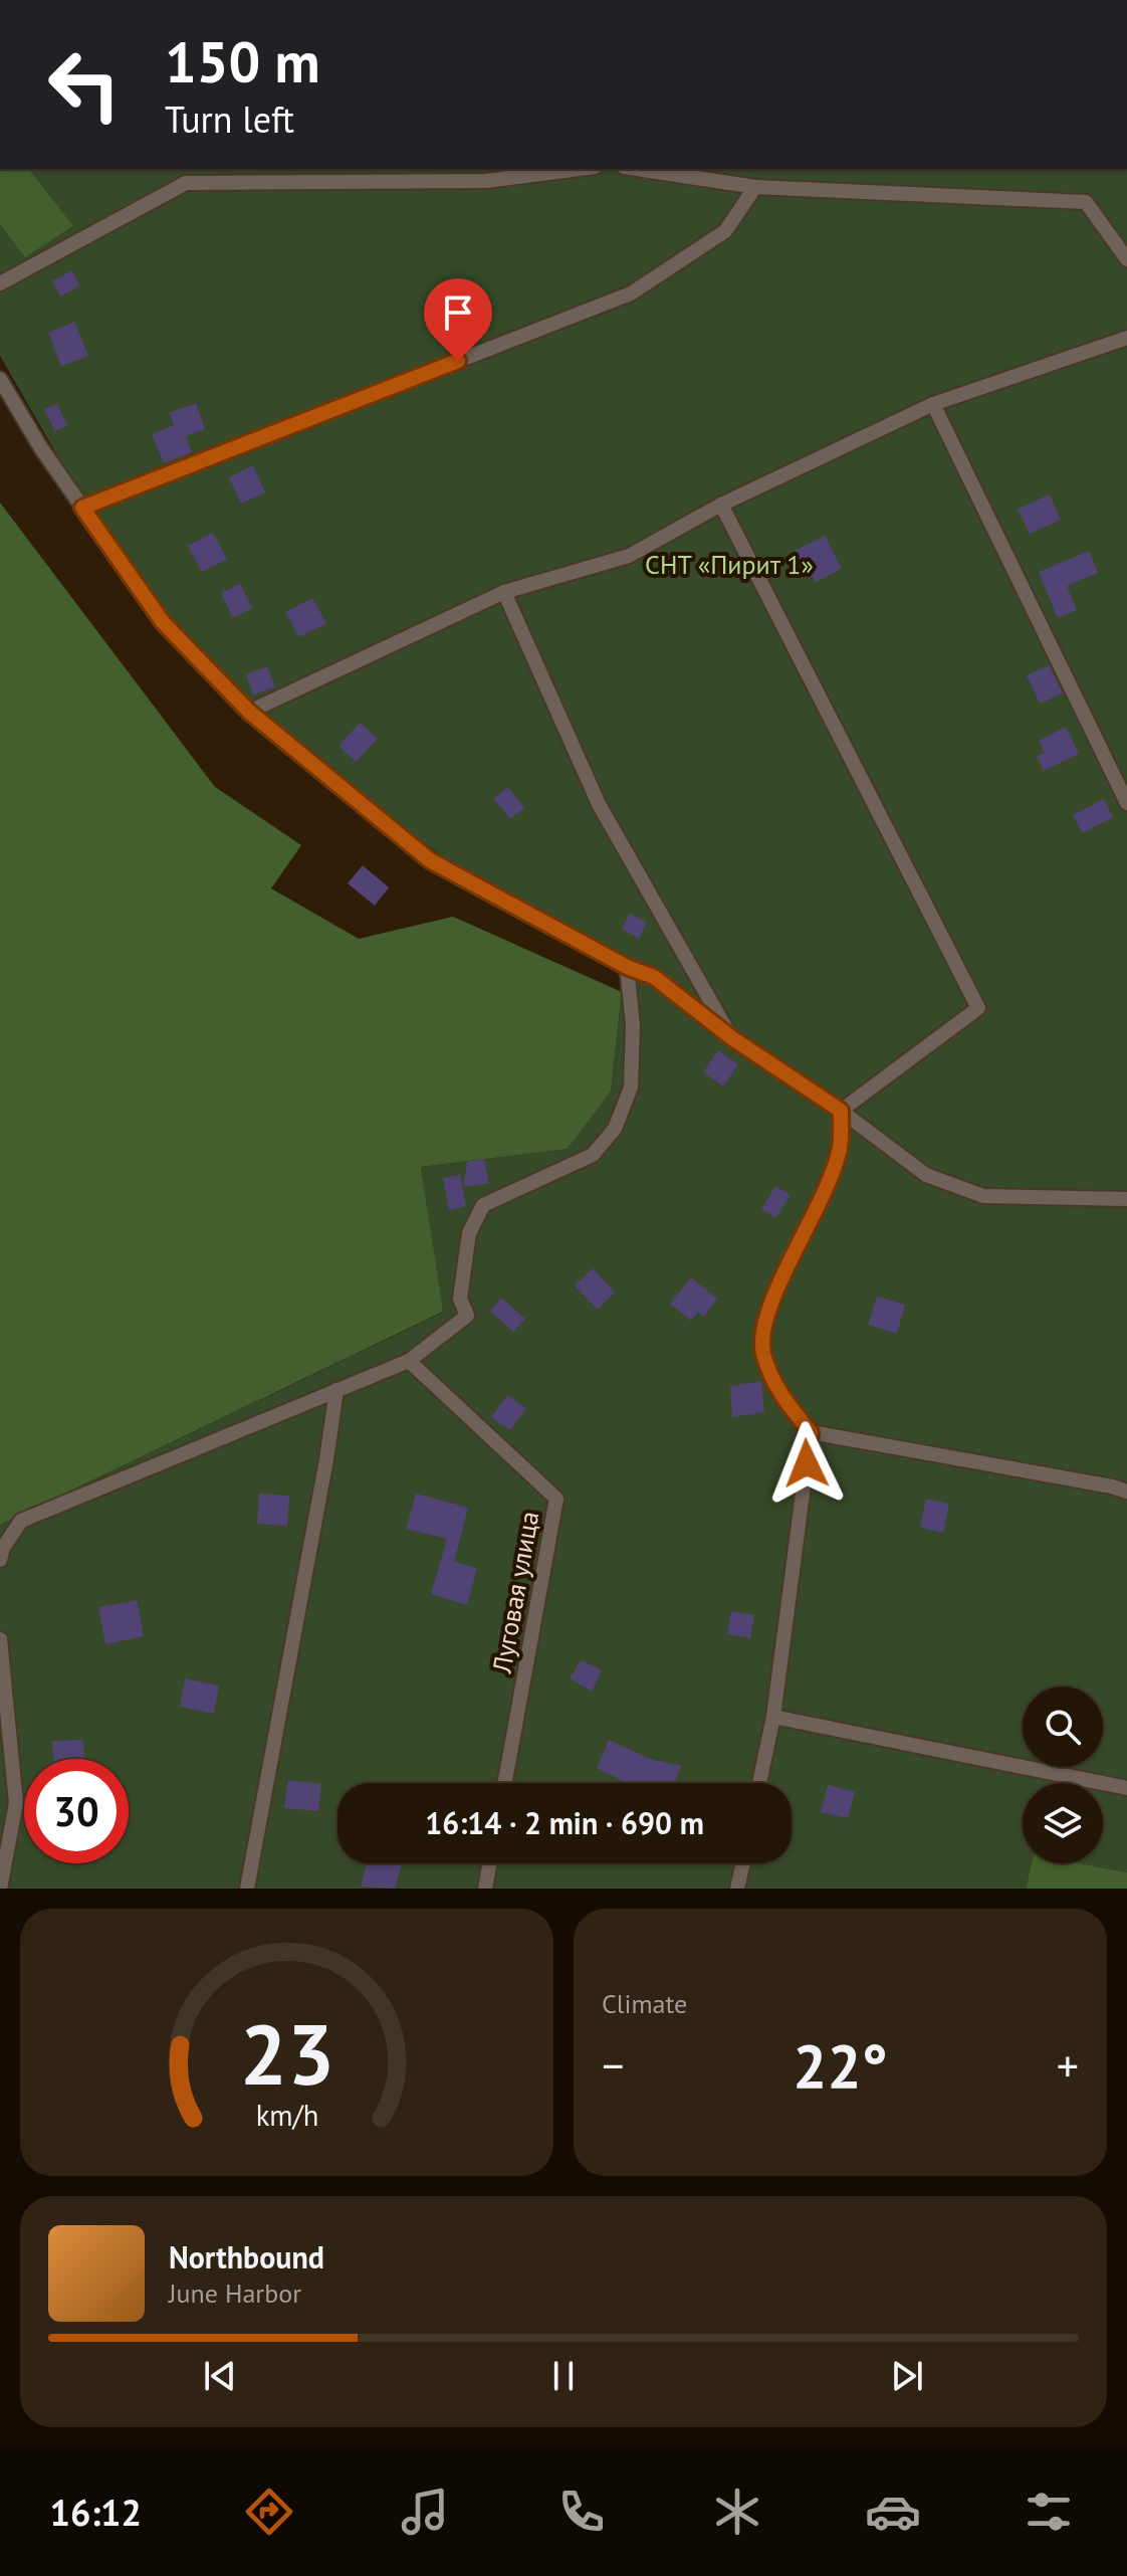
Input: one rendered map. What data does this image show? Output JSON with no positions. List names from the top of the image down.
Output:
{
  "streets": {
    "street": ["Луговая улица"]
  },
  "parks": ["СНТ «Пирит 1»"],
  "page": {
    "turn": ["150 m", "Turn left"],
    "limit": "30",
    "trip": "16:14 · 2 min · 690 m",
    "tile": "Climate",
    "heat": ["−", "22°", "+"],
    "song": ["Northbound", "June Harbor"],
    "tabs": "16:12",
    "gauge": ["23", "km/h"]
  }
}
